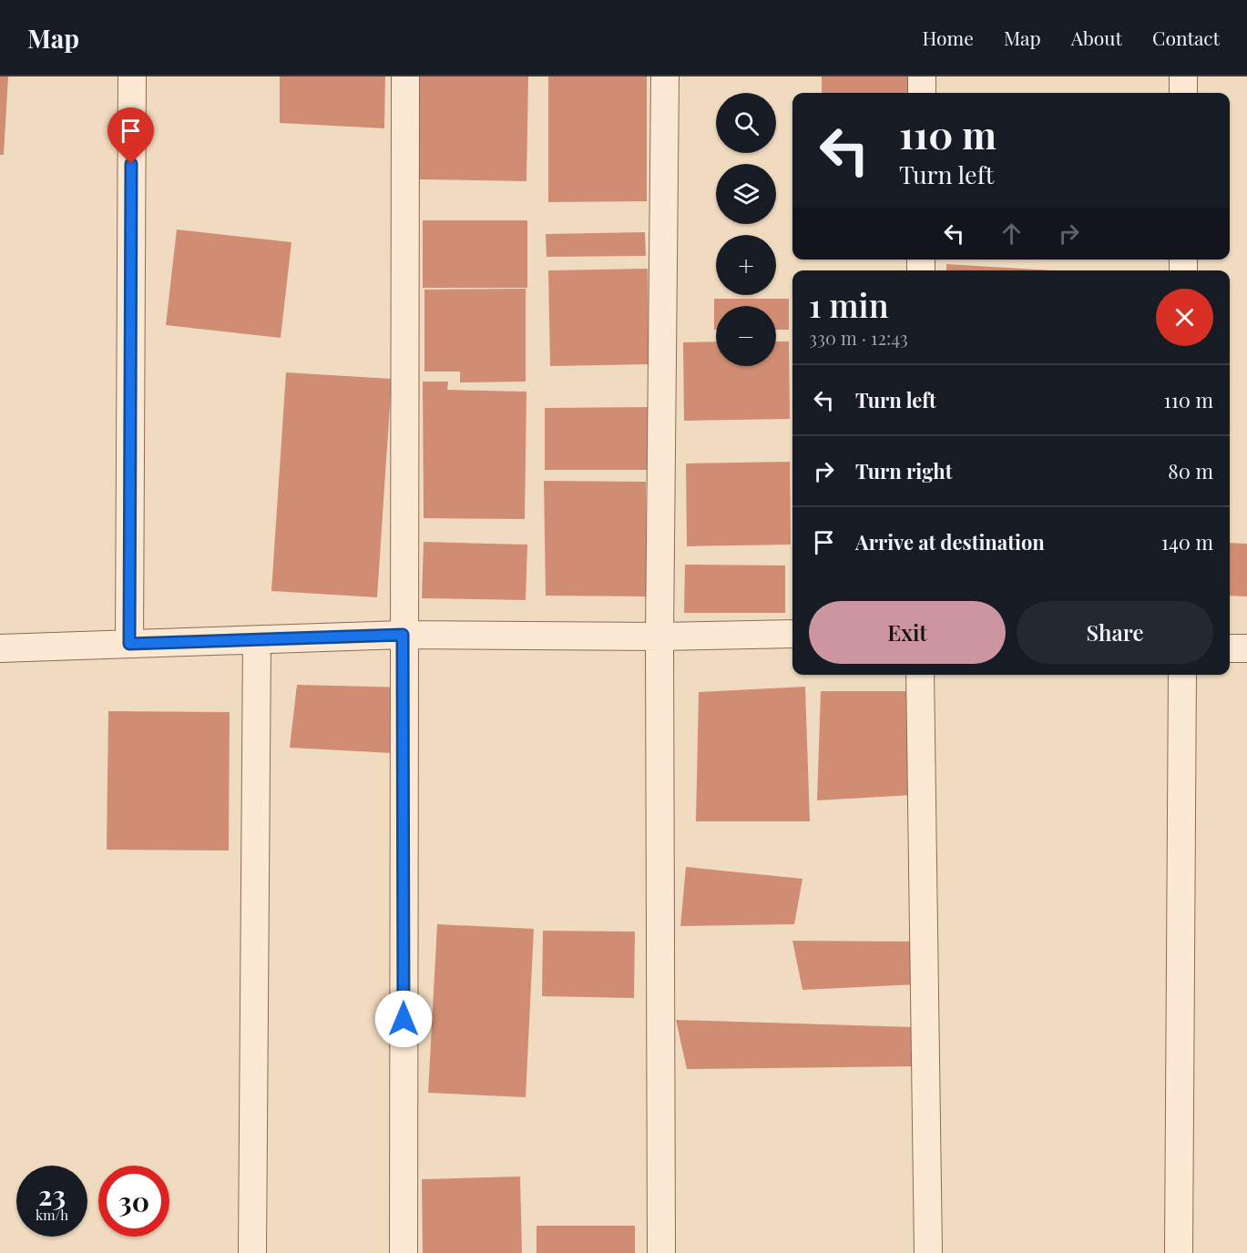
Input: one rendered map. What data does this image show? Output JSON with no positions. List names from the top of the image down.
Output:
{
  "page": {
    "header": "Map",
    "nav": [
      "Home",
      "Map",
      "About",
      "Contact"
    ],
    "map_buttons": ["+", "−"],
    "turn": ["110 m", "Turn left"],
    "heading": ["1 min", "330 m · 12:43"],
    "list": [
      {
        "name": "Turn left",
        "value": "110 m"
      },
      {
        "name": "Turn right",
        "value": "80 m"
      },
      {
        "name": "Arrive at destination",
        "value": "140 m"
      }
    ],
    "buttons": ["Exit", "Share"],
    "speed": "23 km/h",
    "limit": "30"
  }
}
